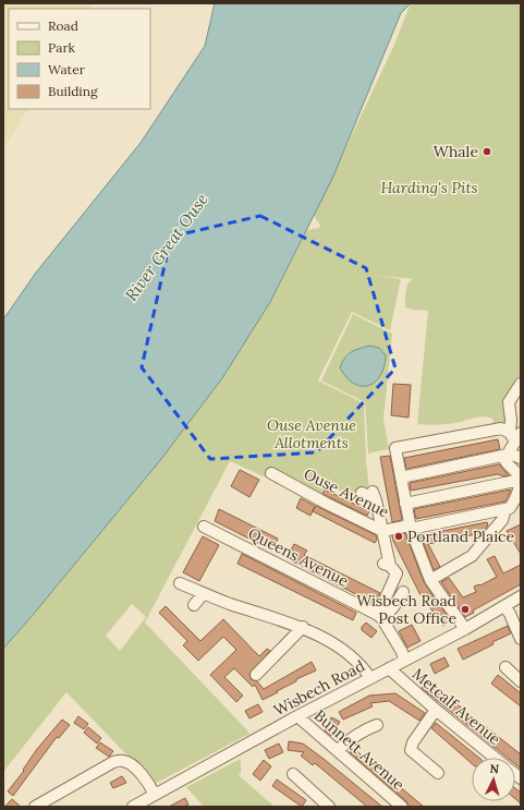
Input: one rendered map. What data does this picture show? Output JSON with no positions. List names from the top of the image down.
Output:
{
  "streets": {
    "street": [
      "Ouse Avenue",
      "Queens Avenue",
      "Wisbech Road",
      "Metcalf Avenue",
      "Bunnett Avenue"
    ]
  },
  "crossings": [
    ["Wisbech Road", "Metcalf Avenue"],
    ["Wisbech Road", "Bunnett Avenue"]
  ],
  "water": ["River Great Ouse"],
  "parks": ["Harding's Pits", "Ouse Avenue Allotments"],
  "places": ["Whale", "Portland Plaice", "Wisbech Road Post Office"],
  "legend": [
    "Road",
    "Park",
    "Water",
    "Building"
  ],
  "north": "top"
}
